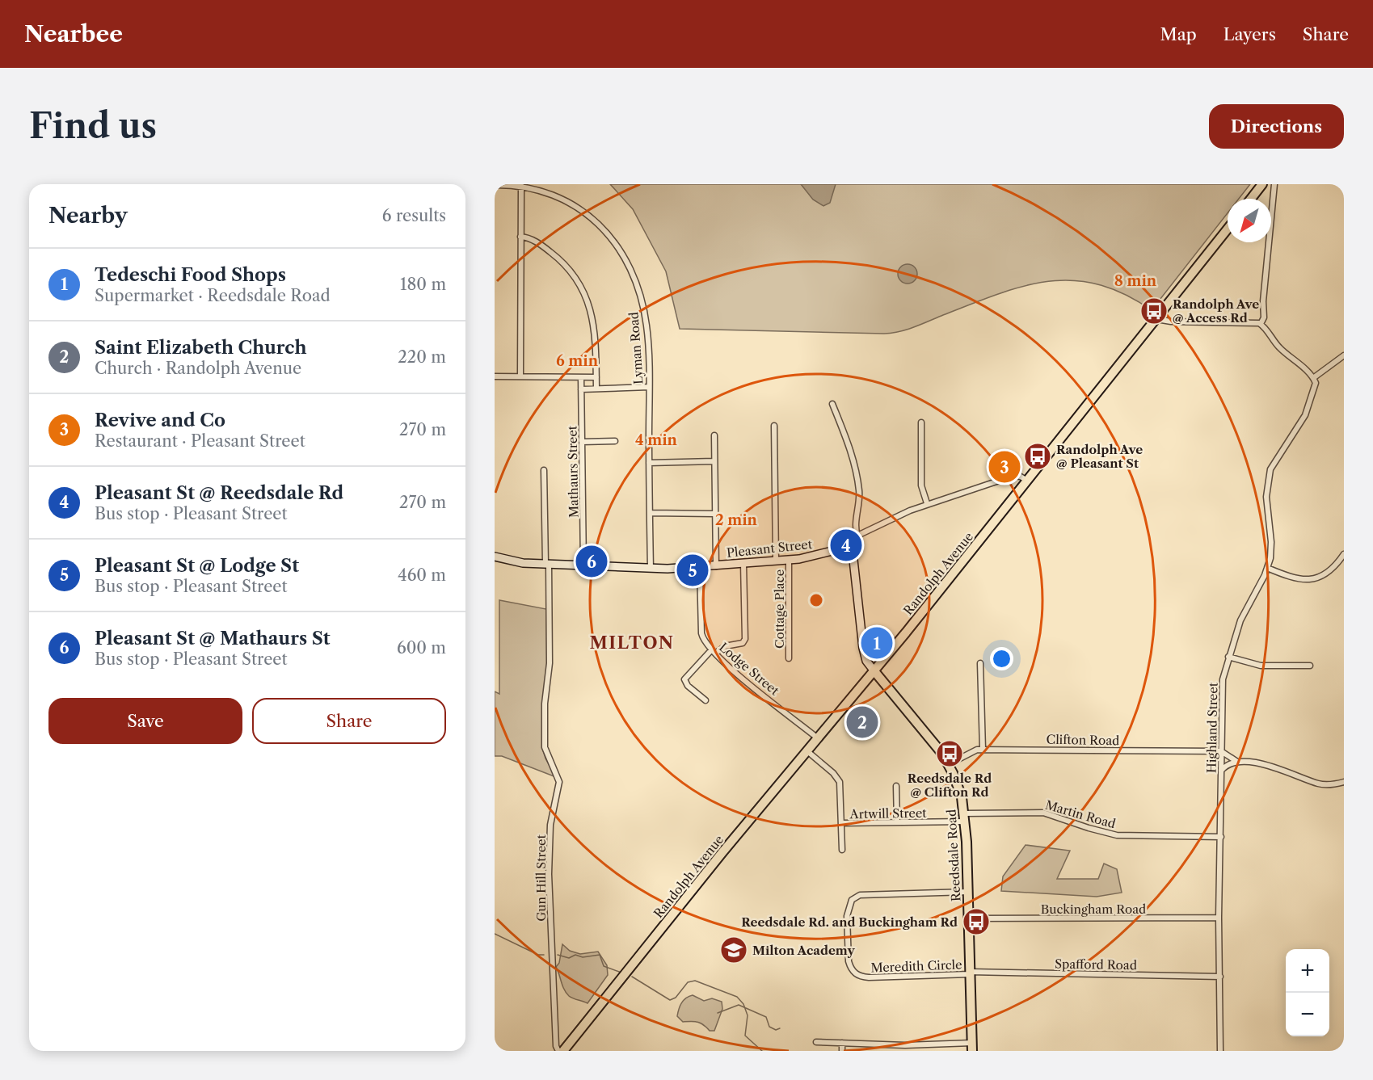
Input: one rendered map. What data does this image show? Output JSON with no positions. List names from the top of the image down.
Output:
{
  "streets": {
    "main road": ["Randolph Avenue", "Reedsdale Road"],
    "street": [
      "Lyman Road",
      "Mathaurs Street",
      "Pleasant Street",
      "Cottage Place",
      "Lodge Street",
      "Highland Street",
      "Clifton Road",
      "Artwill Street",
      "Martin Road",
      "Gun Hill Street",
      "Buckingham Road",
      "Spafford Road",
      "Meredith Circle"
    ]
  },
  "crossings": [
    ["Lyman Road", "Pleasant Street"],
    ["Mathaurs Street", "Pleasant Street"],
    ["Pleasant Street", "Cottage Place"],
    ["Pleasant Street", "Lodge Street"],
    ["Pleasant Street", "Reedsdale Road"],
    ["Pleasant Street", "Gun Hill Street"],
    ["Randolph Avenue", "Lodge Street"],
    ["Randolph Avenue", "Artwill Street"],
    ["Randolph Avenue", "Reedsdale Road"],
    ["Highland Street", "Clifton Road"],
    ["Highland Street", "Martin Road"],
    ["Highland Street", "Buckingham Road"],
    ["Highland Street", "Spafford Road"],
    ["Clifton Road", "Reedsdale Road"],
    ["Artwill Street", "Martin Road"],
    ["Artwill Street", "Reedsdale Road"],
    ["Martin Road", "Reedsdale Road"],
    ["Reedsdale Road", "Buckingham Road"],
    ["Reedsdale Road", "Spafford Road"],
    ["Reedsdale Road", "Meredith Circle"],
    ["Spafford Road", "Meredith Circle"]
  ],
  "districts": ["MILTON"],
  "places": {
    "bus stop": [
      "Randolph Ave @ Access Rd",
      "Randolph Ave @ Pleasant St",
      "Reedsdale Rd @ Clifton Rd",
      "Reedsdale Rd. and Buckingham Rd"
    ],
    "school or university": ["Milton Academy"]
  },
  "north": "bottom left",
  "page": {
    "header": "Nearbee",
    "nav": ["Map", "Layers", "Share"],
    "buttons": [
      "Directions",
      ["Save", "Share"]
    ],
    "title": "Find us",
    "heading": ["Nearby", "6 results"],
    "list": [
      {
        "mark": "1",
        "name": "Tedeschi Food Shops",
        "note": "Supermarket · Reedsdale Road",
        "value": "180 m"
      },
      {
        "mark": "2",
        "name": "Saint Elizabeth Church",
        "note": "Church · Randolph Avenue",
        "value": "220 m"
      },
      {
        "mark": "3",
        "name": "Revive and Co",
        "note": "Restaurant · Pleasant Street",
        "value": "270 m"
      },
      {
        "mark": "4",
        "name": "Pleasant St @ Reedsdale Rd",
        "note": "Bus stop · Pleasant Street",
        "value": "270 m"
      },
      {
        "mark": "5",
        "name": "Pleasant St @ Lodge St",
        "note": "Bus stop · Pleasant Street",
        "value": "460 m"
      },
      {
        "mark": "6",
        "name": "Pleasant St @ Mathaurs St",
        "note": "Bus stop · Pleasant Street",
        "value": "600 m"
      }
    ],
    "pins": [
      "3",
      "4",
      "6",
      "5",
      "1",
      "2"
    ],
    "map_buttons": ["+", "−"]
  },
  "rings": [
    "8 min",
    "6 min",
    "4 min",
    "2 min"
  ]
}
